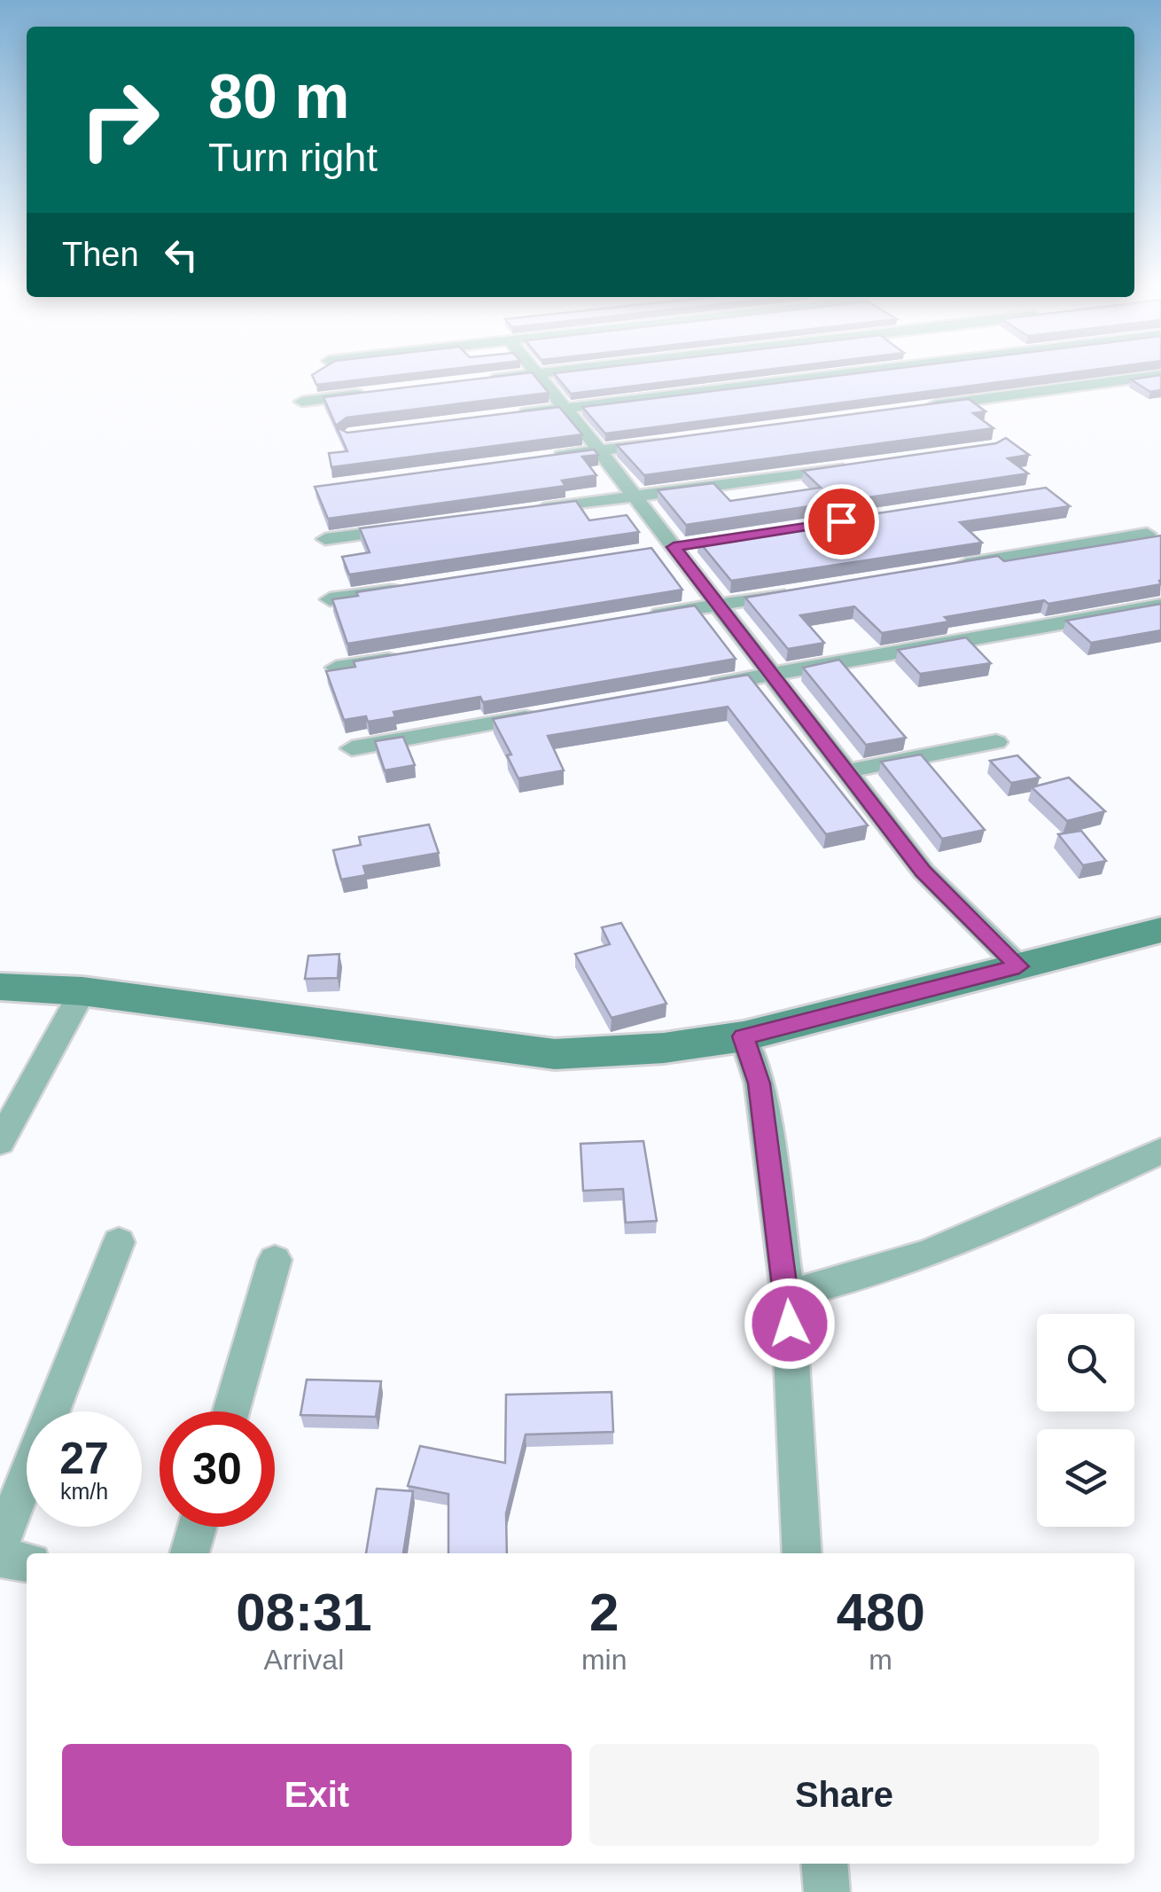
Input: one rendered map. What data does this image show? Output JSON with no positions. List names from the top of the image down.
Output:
{
  "page": {
    "turn": ["80 m", "Turn right"],
    "then": "Then",
    "speed": "27 km/h",
    "limit": "30",
    "eta": [
      "08:31",
      "Arrival",
      "2",
      "min",
      "480",
      "m"
    ],
    "buttons": ["Exit", "Share"]
  }
}
